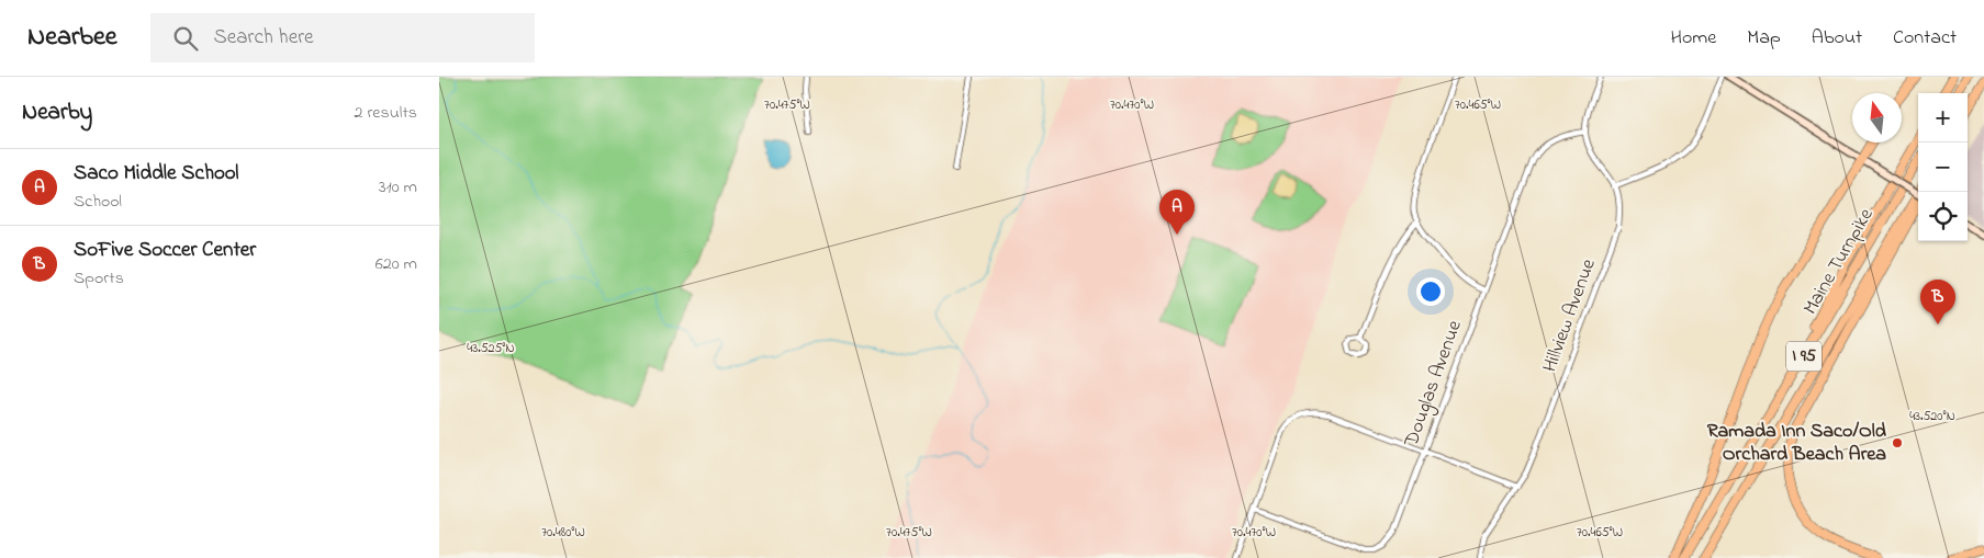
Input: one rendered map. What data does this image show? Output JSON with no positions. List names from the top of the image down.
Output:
{
  "streets": {
    "highway": ["Maine Turnpike", "I 95"],
    "street": ["Hillview Avenue", "Douglas Avenue"]
  },
  "crossings": [
    ["Hillview Avenue", "Douglas Avenue"]
  ],
  "places": ["Ramada Inn Saco/Old Orchard Beach Area"],
  "north": "top",
  "page": {
    "header": "Nearbee",
    "search": "Search here",
    "nav": [
      "Home",
      "Map",
      "About",
      "Contact"
    ],
    "heading": ["Nearby", "2 results"],
    "map_buttons": ["+", "−"],
    "list": [
      {
        "mark": "A",
        "name": "Saco Middle School",
        "note": "School",
        "value": "310 m"
      },
      {
        "mark": "B",
        "name": "SoFive Soccer Center",
        "note": "Sports",
        "value": "620 m"
      }
    ],
    "pins": ["A", "B"]
  },
  "coordinates": [
    "70.475°W",
    "70.470°W",
    "70.465°W",
    "43.525°N",
    "43.520°N",
    "70.480°W"
  ]
}
